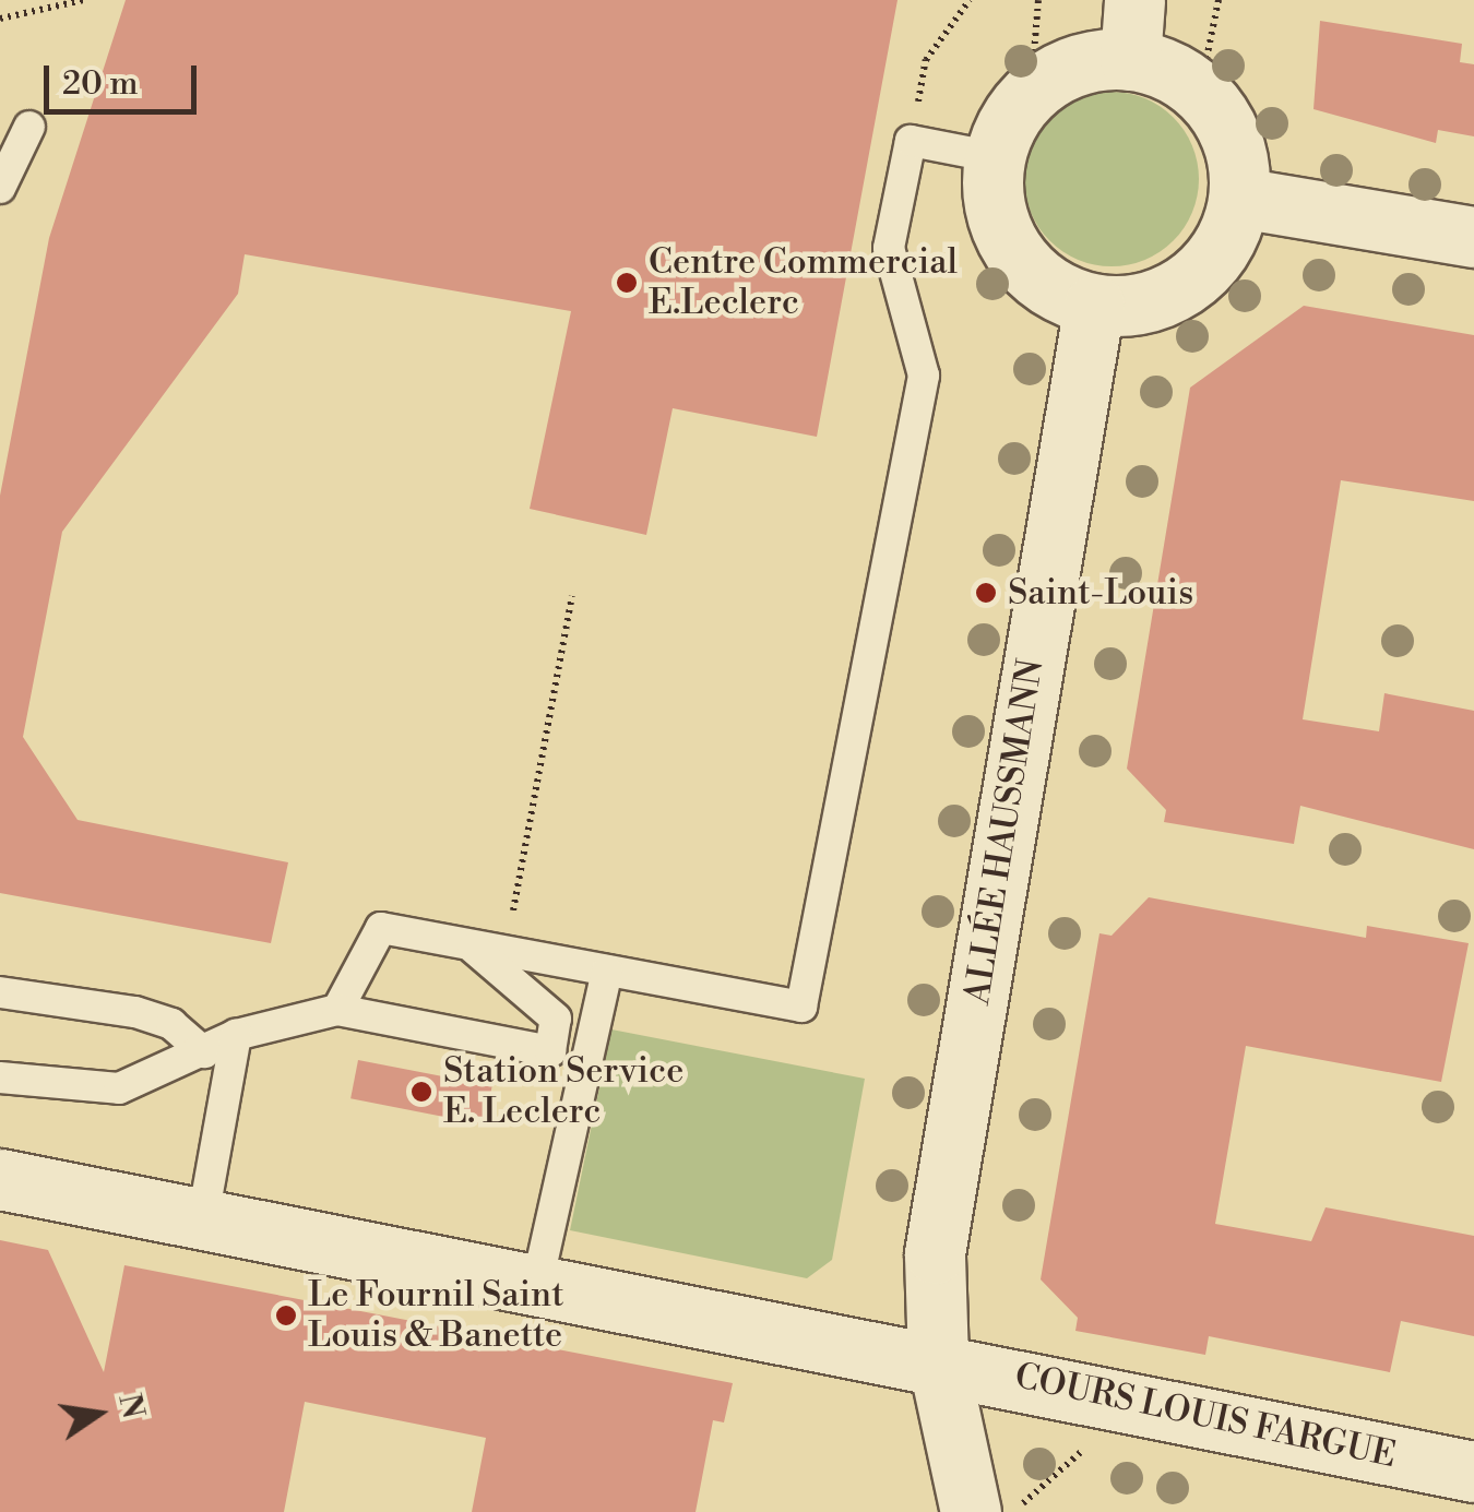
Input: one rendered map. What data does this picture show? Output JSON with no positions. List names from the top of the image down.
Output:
{
  "streets": {
    "street": ["ALLÉE HAUSSMANN", "COURS LOUIS FARGUE"]
  },
  "crossings": [
    ["ALLÉE HAUSSMANN", "COURS LOUIS FARGUE"]
  ],
  "places": [
    "Centre Commercial E.Leclerc",
    "Saint-Louis",
    "Station Service E. Leclerc",
    "Le Fournil Saint Louis & Banette"
  ],
  "scale_bar": "20 m",
  "north": "right"
}
